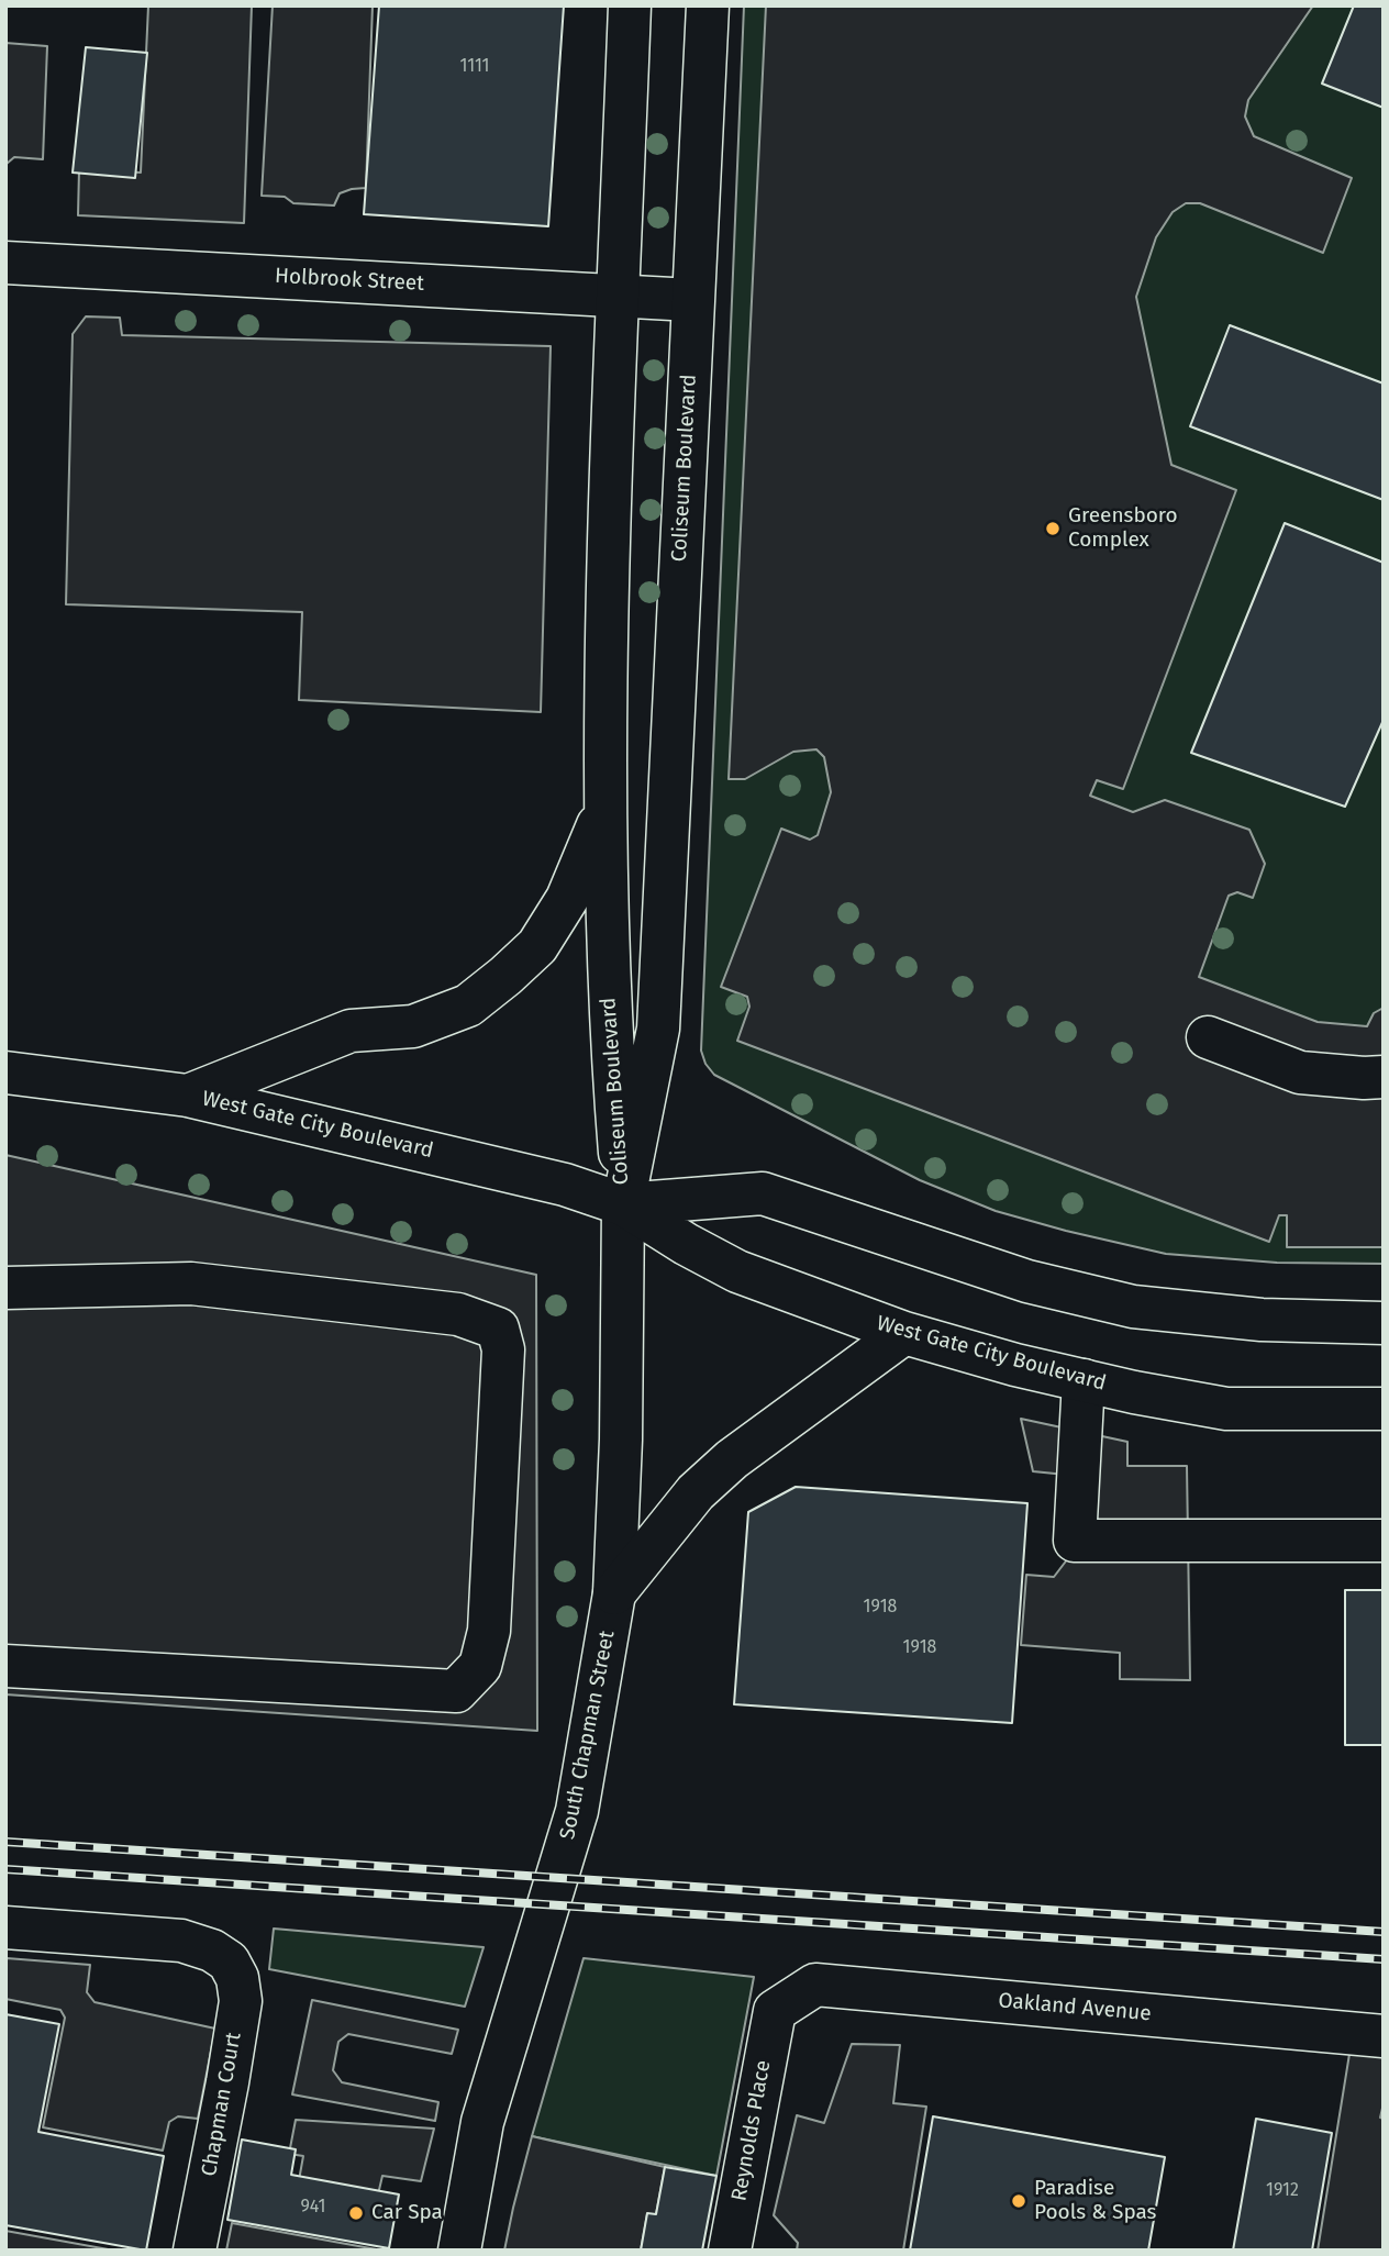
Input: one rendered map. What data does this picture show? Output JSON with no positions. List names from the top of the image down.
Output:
{
  "streets": {
    "main road": [
      "Holbrook Street",
      "Coliseum Boulevard",
      "West Gate City Boulevard",
      "South Chapman Street",
      "Oakland Avenue",
      "Chapman Court",
      "Reynolds Place"
    ]
  },
  "crossings": [
    ["Holbrook Street", "Coliseum Boulevard"],
    ["Coliseum Boulevard", "West Gate City Boulevard"],
    ["Coliseum Boulevard", "South Chapman Street"],
    ["West Gate City Boulevard", "South Chapman Street"],
    ["Oakland Avenue", "Reynolds Place"]
  ],
  "places": ["Greensboro Complex", "Paradise Pools & Spas", "Car Spa"],
  "house_numbers": [
    "1111",
    "1918",
    "1918",
    "1912",
    "941"
  ]
}
